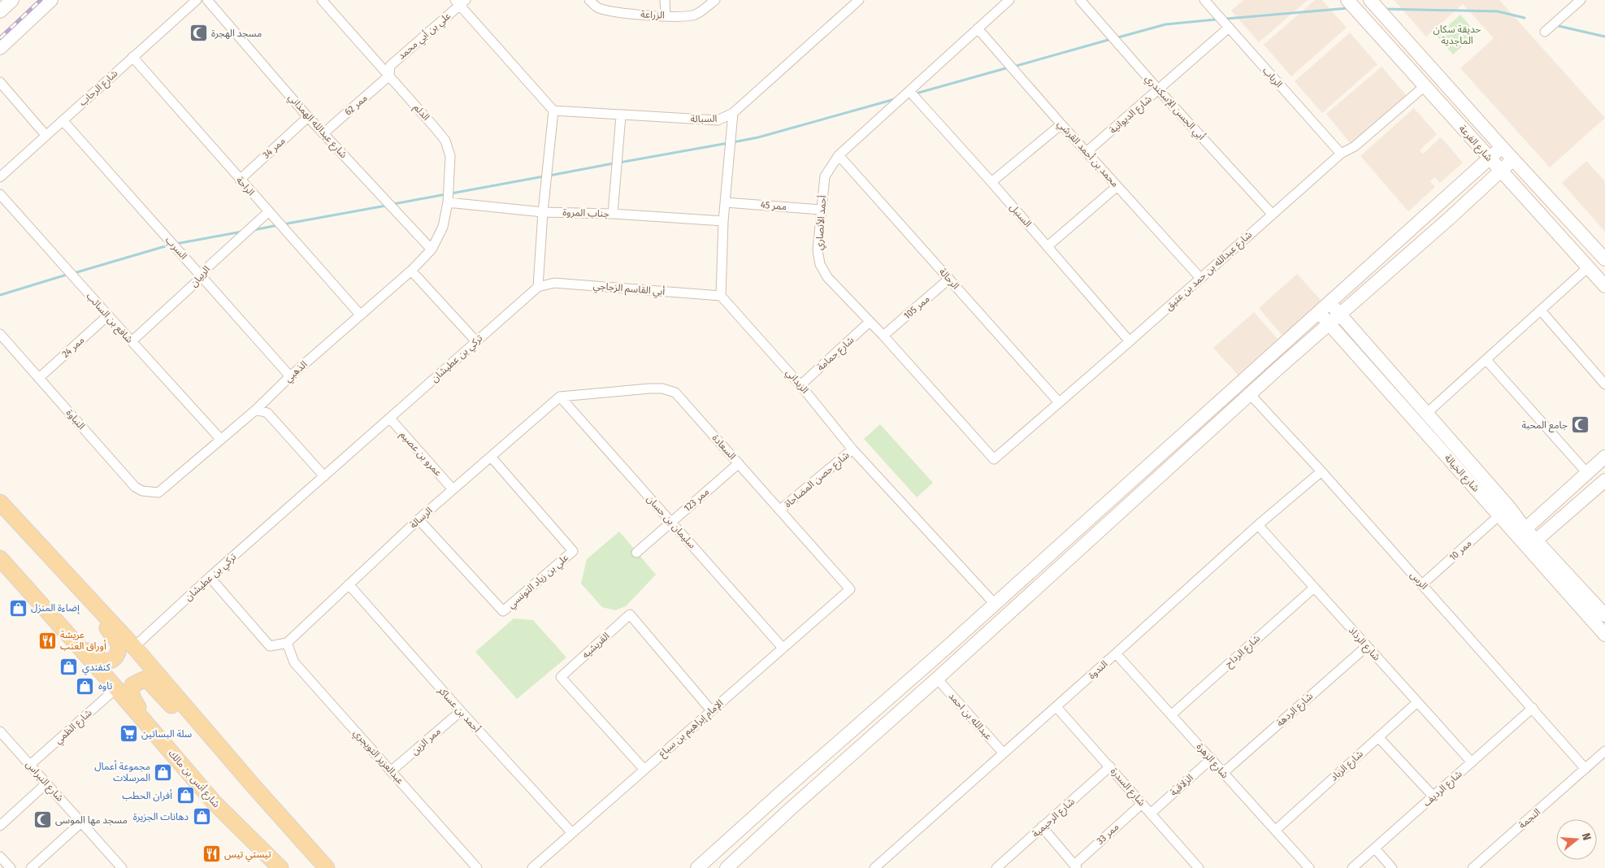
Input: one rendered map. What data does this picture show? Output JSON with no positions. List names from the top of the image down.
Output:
{
  "streets": {
    "main road": ["شارع أنس بن مالك"],
    "street": [
      "الزراعة",
      "علي بن أبي محمد",
      "الرباب",
      "شارع الرحاب",
      "ممر 62",
      "أبي الحسن الإسكندري",
      "الدلم",
      "شارع الديوانية",
      "السبالة",
      "شارع عبدالله الهمذاني",
      "شارع الفرعة",
      "ممر 34",
      "محمد بن أحمد القرشي",
      "الراحة",
      "ممر 45",
      "جناب المروة",
      "السنبل",
      "أحمد الأنصاري",
      "السرب",
      "شارع عبدالله بن حمد بن عتيق",
      "الربيان",
      "الرحالة",
      "أبي القاسم الزجاجي",
      "ممر 105",
      "شافع بن السائب",
      "ممر 24",
      "شارع حمامة",
      "تركي بن عطيشان",
      "الذهبي",
      "الزبداني",
      "النباوة",
      "السعادة",
      "عمرو بن عصيم",
      "شارع الخيالة",
      "شارع حصن المضاحاة",
      "ممر 123",
      "الرسالة",
      "سليمان بن حسان",
      "ممر 10",
      "الرس",
      "علي بن زياد التونسي",
      "شارع الرذاذ",
      "القريشيه",
      "شارع الرداح",
      "الندوة",
      "أحمد بن عساكر",
      "شارع الردهة",
      "عبدالله بن احمد",
      "شارع الظمي",
      "الإمام إبراهيم بن سباع",
      "ممر الزين",
      "عبدالعزيز التويجري",
      "شارع الزهرة",
      "شارع الزباد",
      "شارع النبراس",
      "الزلاقية",
      "شارع السدرة",
      "شارع الرديف",
      "شارع الرحيمية",
      "النجمة",
      "ممر 33"
    ]
  },
  "crossings": [
    ["علي بن أبي محمد", "ممر 62"],
    ["علي بن أبي محمد", "الدلم"],
    ["الرباب", "شارع الديوانية"],
    ["الرباب", "شارع عبدالله بن حمد بن عتيق"],
    ["شارع الرحاب", "الراحة"],
    ["شارع الرحاب", "السرب"],
    ["ممر 62", "الدلم"],
    ["ممر 62", "شارع عبدالله الهمذاني"],
    ["أبي الحسن الإسكندري", "شارع الديوانية"],
    ["أبي الحسن الإسكندري", "شارع عبدالله بن حمد بن عتيق"],
    ["الدلم", "شارع عبدالله الهمذاني"],
    ["الدلم", "جناب المروة"],
    ["الدلم", "الذهبي"],
    ["شارع الديوانية", "محمد بن أحمد القرشي"],
    ["شارع عبدالله الهمذاني", "ممر 34"],
    ["شارع عبدالله الهمذاني", "الذهبي"],
    ["شارع الفرعة", "شارع عبدالله بن حمد بن عتيق"],
    ["ممر 34", "الراحة"],
    ["محمد بن أحمد القرشي", "أحمد الأنصاري"],
    ["محمد بن أحمد القرشي", "شارع عبدالله بن حمد بن عتيق"],
    ["الراحة", "الربيان"],
    ["الراحة", "الذهبي"],
    ["ممر 45", "أحمد الأنصاري"],
    ["السنبل", "أحمد الأنصاري"],
    ["السنبل", "شارع عبدالله بن حمد بن عتيق"],
    ["أحمد الأنصاري", "شارع عبدالله بن حمد بن عتيق"],
    ["أحمد الأنصاري", "الرحالة"],
    ["أحمد الأنصاري", "ممر 105"],
    ["أحمد الأنصاري", "شارع حمامة"],
    ["السرب", "الربيان"],
    ["السرب", "الذهبي"],
    ["شارع عبدالله بن حمد بن عتيق", "الرحالة"],
    ["الربيان", "شافع بن السائب"],
    ["الرحالة", "ممر 105"],
    ["أبي القاسم الزجاجي", "تركي بن عطيشان"],
    ["أبي القاسم الزجاجي", "الزبداني"],
    ["شافع بن السائب", "ممر 24"],
    ["شافع بن السائب", "الذهبي"],
    ["ممر 24", "النباوة"],
    ["شارع حمامة", "الزبداني"],
    ["تركي بن عطيشان", "عمرو بن عصيم"],
    ["الذهبي", "النباوة"],
    ["الزبداني", "شارع حصن المضاحاة"],
    ["السعادة", "شارع حصن المضاحاة"],
    ["السعادة", "ممر 123"],
    ["السعادة", "الرسالة"],
    ["السعادة", "سليمان بن حسان"],
    ["السعادة", "الإمام إبراهيم بن سباع"],
    ["عمرو بن عصيم", "الرسالة"],
    ["شارع الخيالة", "ممر 10"],
    ["ممر 123", "سليمان بن حسان"],
    ["الرسالة", "سليمان بن حسان"],
    ["الرسالة", "علي بن زياد التونسي"],
    ["الرسالة", "أحمد بن عساكر"],
    ["الرسالة", "عبدالعزيز التويجري"],
    ["سليمان بن حسان", "الإمام إبراهيم بن سباع"],
    ["ممر 10", "الرس"],
    ["الرس", "الندوة"],
    ["الرس", "شارع الرديف"],
    ["الرس", "النجمة"],
    ["شارع الرذاذ", "شارع الرداح"],
    ["شارع الرذاذ", "الندوة"],
    ["شارع الرذاذ", "شارع الردهة"],
    ["شارع الرذاذ", "شارع الزباد"],
    ["شارع الرذاذ", "شارع الرديف"],
    ["القريشيه", "الإمام إبراهيم بن سباع"],
    ["شارع الرداح", "شارع الزهرة"],
    ["الندوة", "عبدالله بن احمد"],
    ["الندوة", "شارع الزهرة"],
    ["الندوة", "شارع السدرة"],
    ["أحمد بن عساكر", "الإمام إبراهيم بن سباع"],
    ["أحمد بن عساكر", "ممر الزين"],
    ["شارع الردهة", "شارع الزهرة"],
    ["شارع الظمي", "شارع أنس بن مالك"],
    ["شارع الظمي", "شارع النبراس"],
    ["ممر الزين", "عبدالعزيز التويجري"],
    ["شارع الزهرة", "شارع الزباد"],
    ["شارع الزهرة", "الزلاقية"],
    ["الزلاقية", "شارع السدرة"],
    ["شارع السدرة", "شارع الرحيمية"],
    ["شارع السدرة", "ممر 33"]
  ],
  "parks": ["حديقة سكان الماجدية"],
  "places": {
    "mosque": ["مسجد الهجرة", "جامع المحبة", "مسجد مها الموسى"],
    "shop": [
      "إضاءة المنزل",
      "كنفندي",
      "تاوه",
      "مجموعة أعمال المرسلات",
      "أفران الحطب",
      "دهانات الجزيرة"
    ],
    "restaurant": ["عريشة أوراق العنب", "تيستي تيس"],
    "supermarket": ["سلة البساتين"]
  },
  "north": "right"
}
